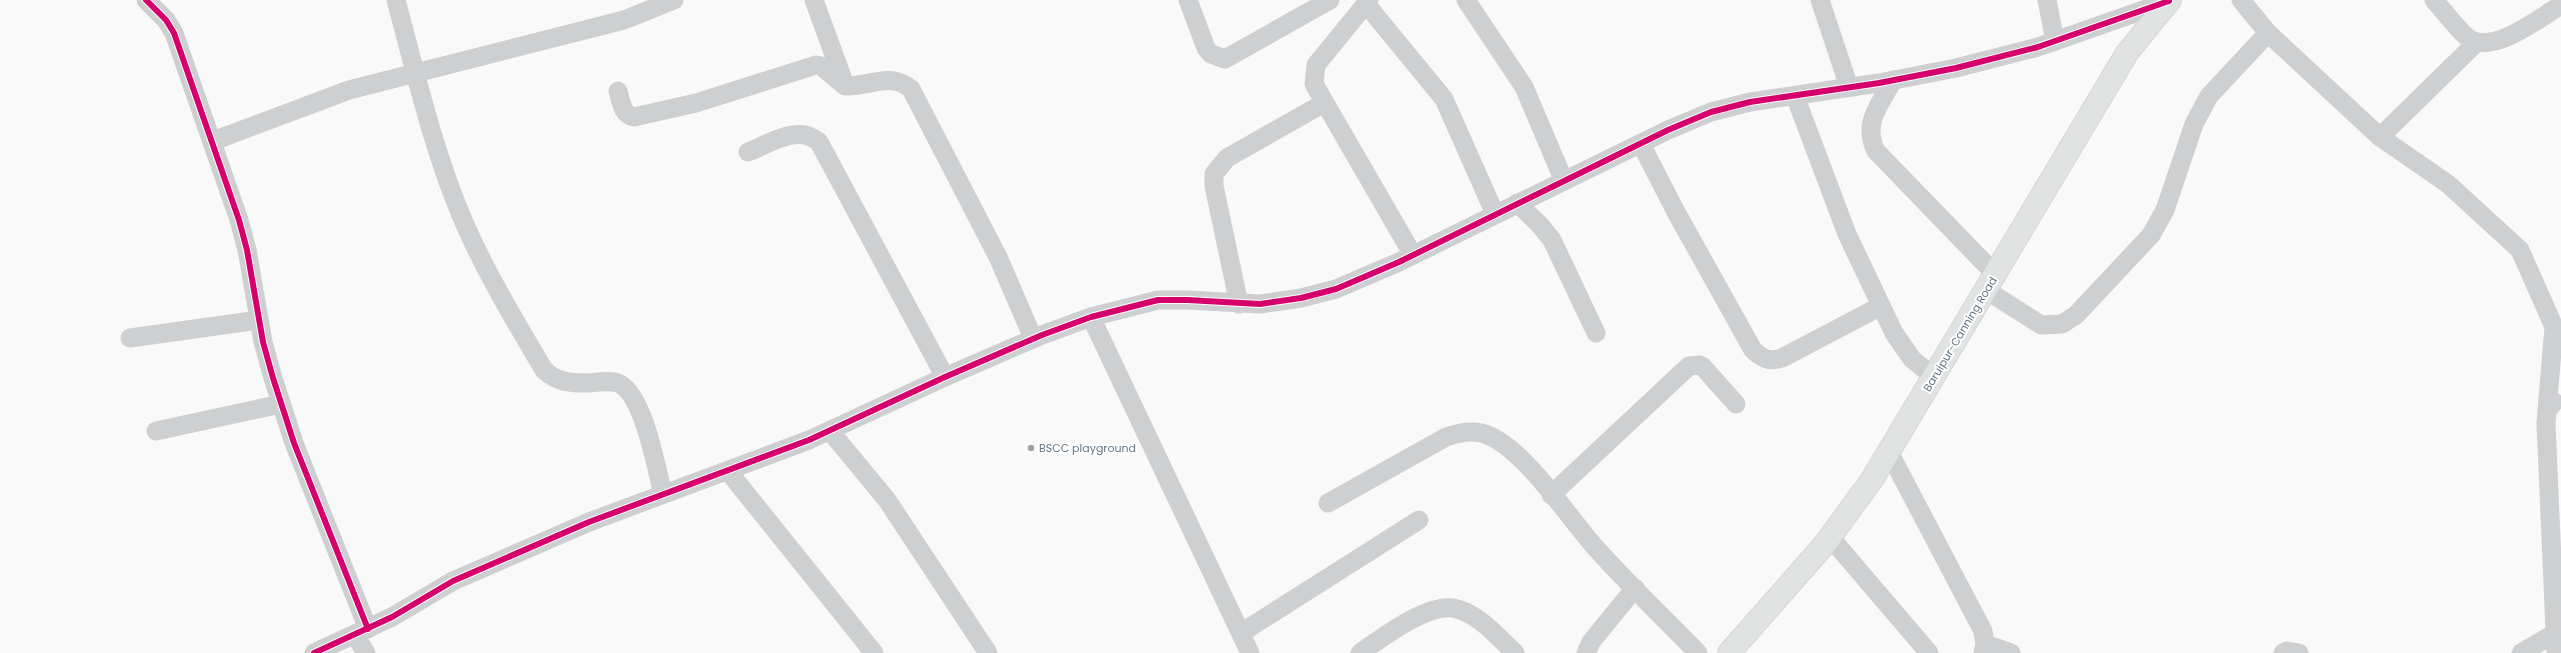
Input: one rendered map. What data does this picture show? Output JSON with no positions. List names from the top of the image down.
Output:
{
  "streets": {
    "main road": ["Baruipur-Canning Road"]
  },
  "places": ["BSCC playground"]
}
